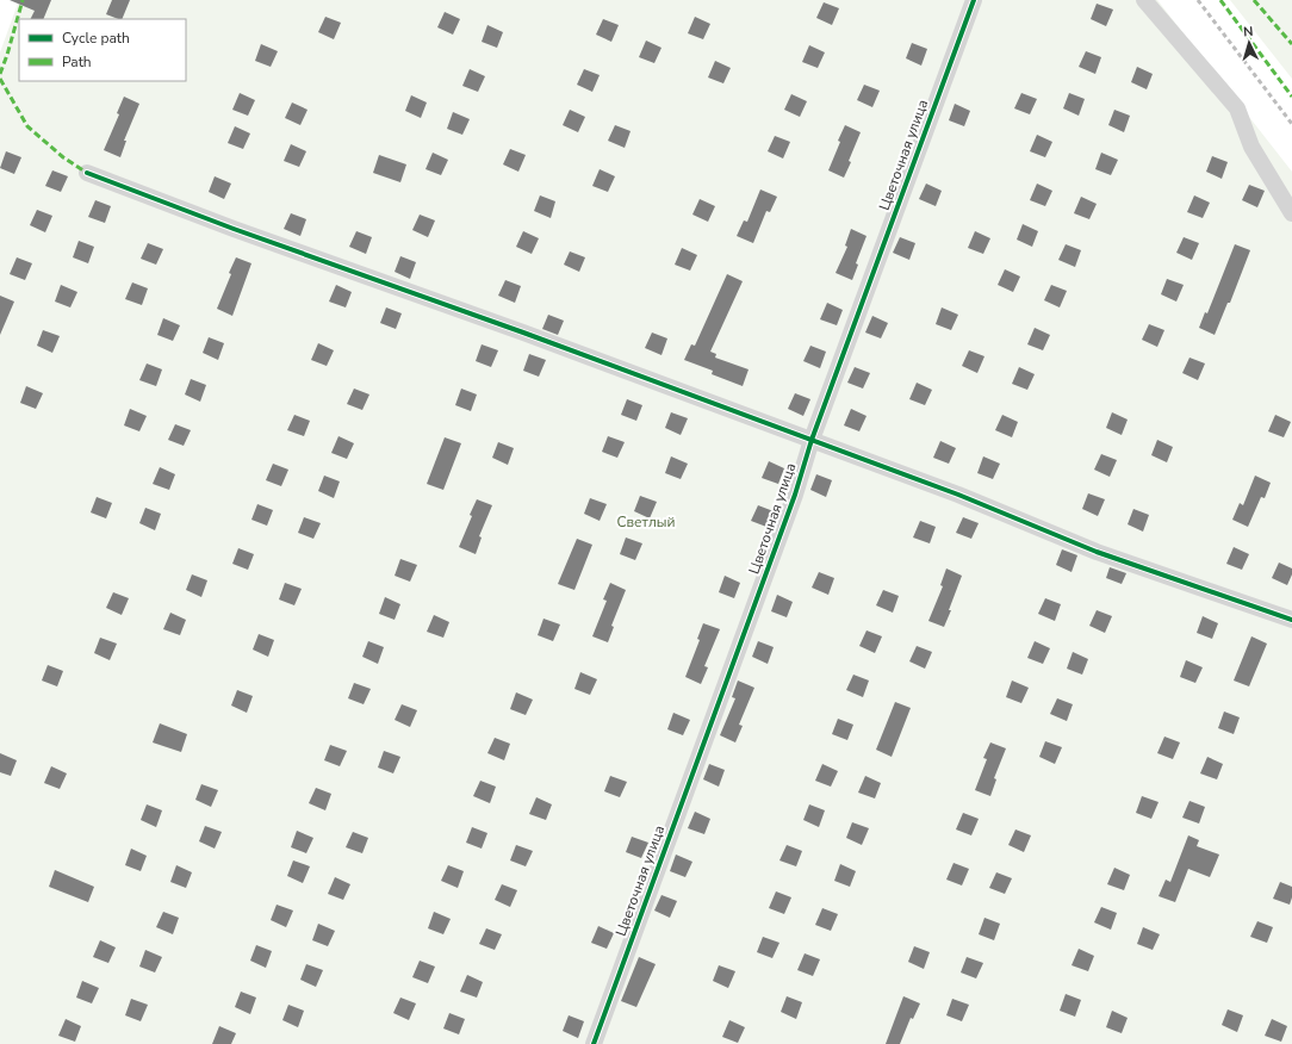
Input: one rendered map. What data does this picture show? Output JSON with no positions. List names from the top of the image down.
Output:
{
  "streets": {
    "street": ["Цветочная улица"]
  },
  "parks": ["Светлый"],
  "legend": ["Cycle path", "Path"],
  "north": "top"
}
